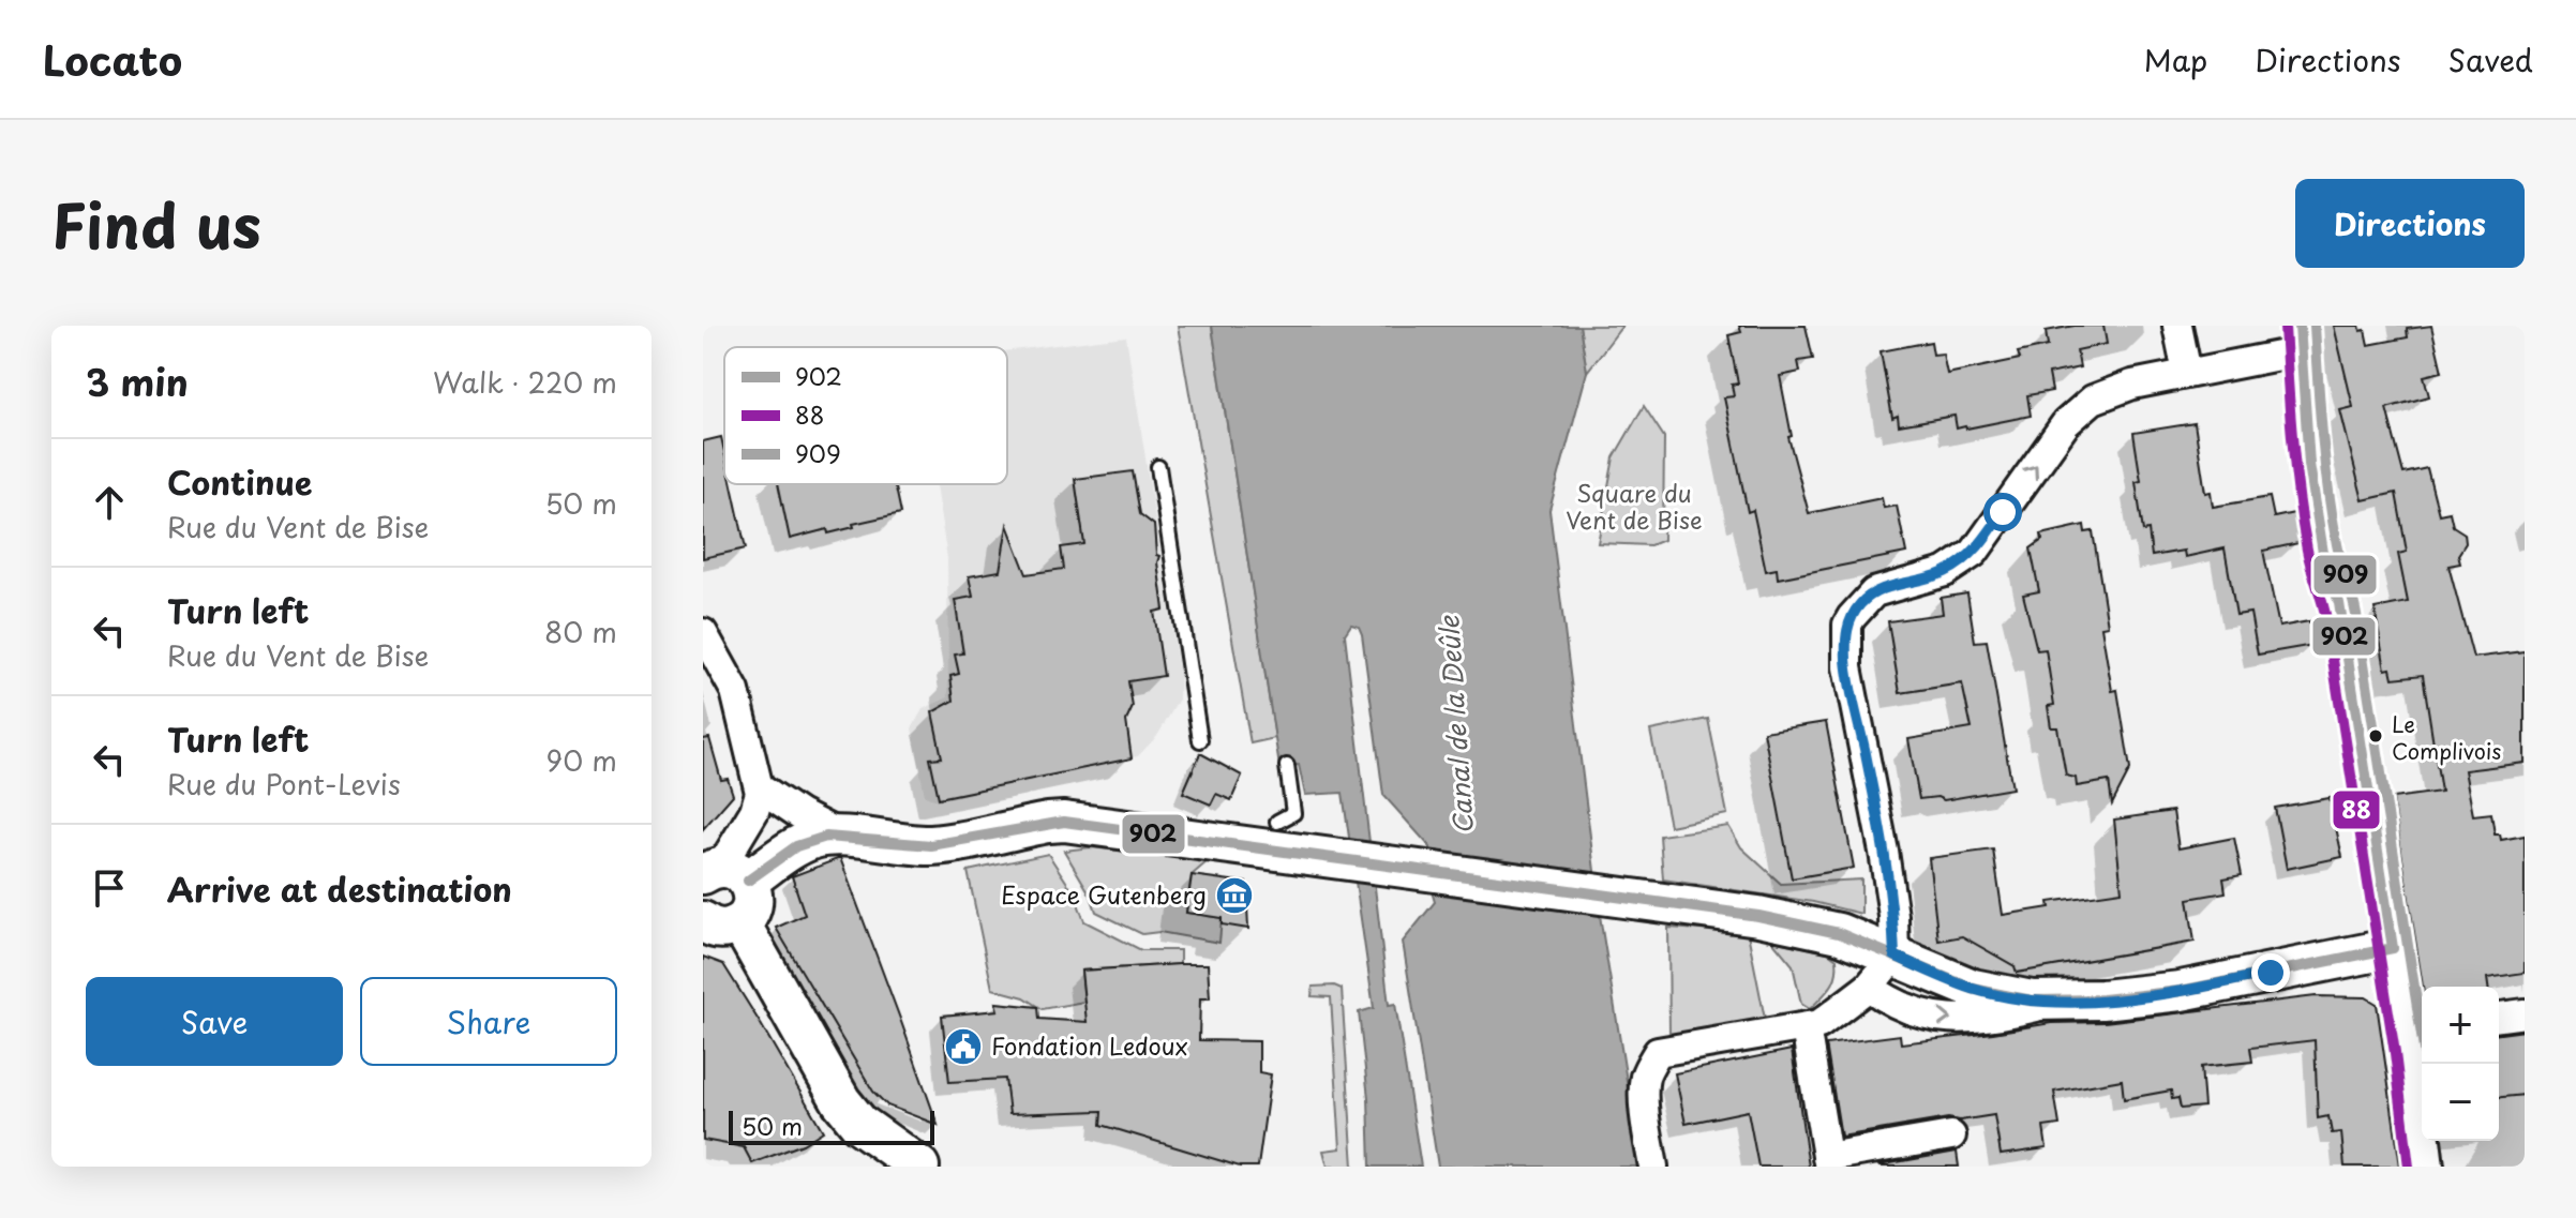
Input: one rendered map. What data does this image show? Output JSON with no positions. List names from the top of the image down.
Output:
{
  "water": ["Canal de la Deûle"],
  "parks": ["Square du Vent de Bise"],
  "places": {
    "other": ["Le Complivois"],
    "museum": ["Espace Gutenberg"],
    "public building": ["Fondation Ledoux"]
  },
  "lines": ["transit line 902", "transit line 909", "transit line 88"],
  "legend": ["902", "88", "909"],
  "scale_bar": "50 m",
  "page": {
    "header": "Locato",
    "nav": ["Map", "Directions", "Saved"],
    "title": "Find us",
    "buttons": [
      "Directions",
      ["Save", "Share"]
    ],
    "heading": ["3 min", "Walk · 220 m"],
    "list": [
      ["Continue", "Rue du Vent de Bise", "50 m"],
      ["Turn left", "Rue du Vent de Bise", "80 m"],
      ["Turn left", "Rue du Pont-Levis", "90 m"],
      "Arrive at destination"
    ],
    "map_buttons": ["+", "−"],
    "scale": "50 m"
  }
}
